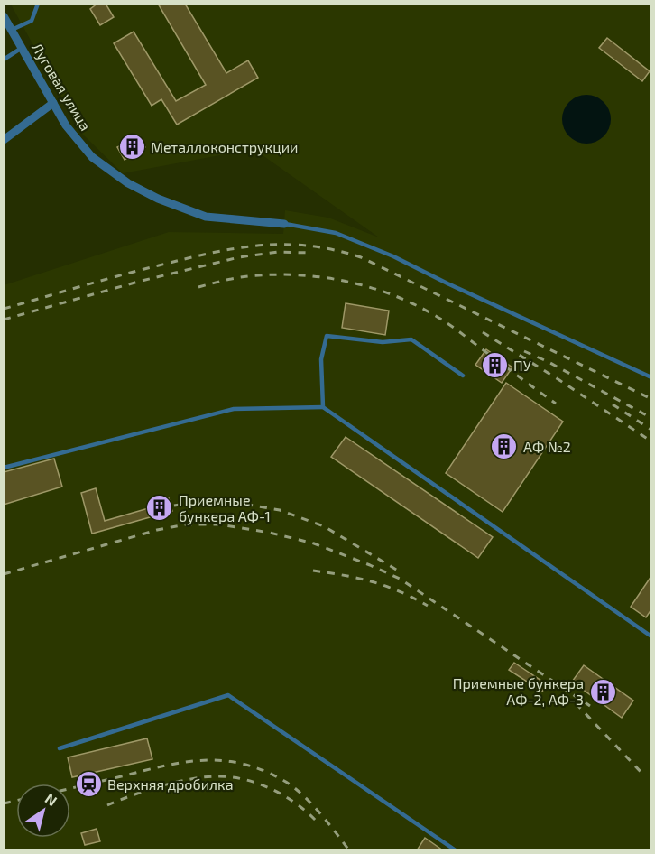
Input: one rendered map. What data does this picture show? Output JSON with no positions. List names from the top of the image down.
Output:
{
  "streets": {
    "street": ["Луговая улица"]
  },
  "places": {
    "building": [
      "Металлоконструкции",
      "ПУ",
      "АФ №2",
      "Приемные бункера АФ-1",
      "Приемные бункера АФ-2, АФ-3"
    ],
    "station": ["Верхняя дробилка"]
  },
  "north": "top right"
}
